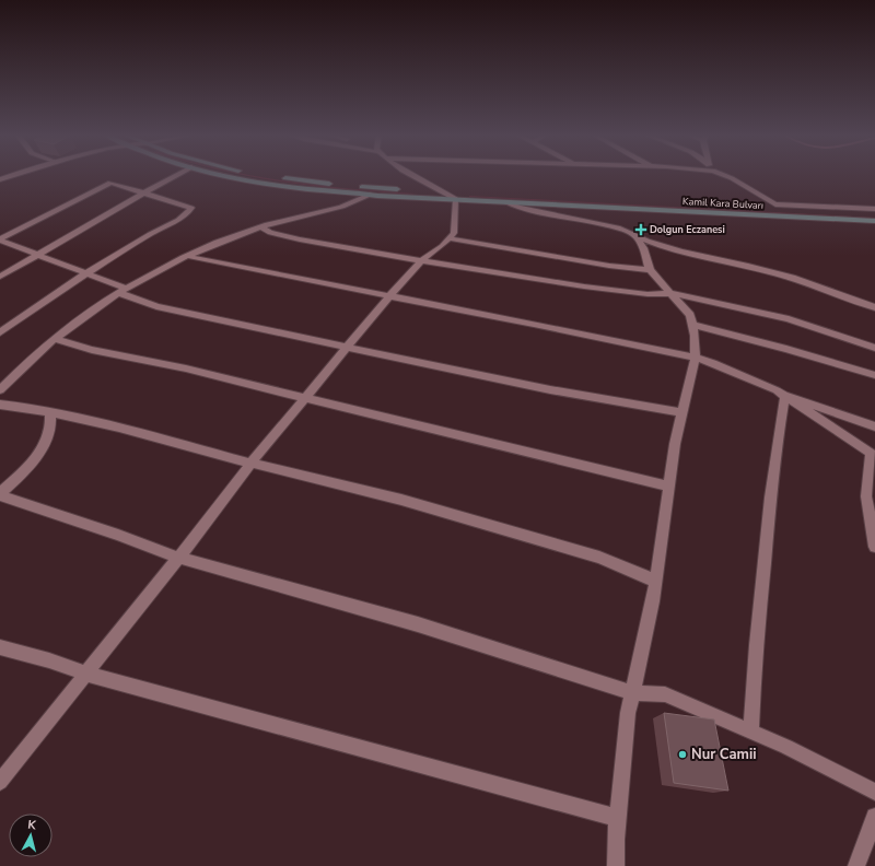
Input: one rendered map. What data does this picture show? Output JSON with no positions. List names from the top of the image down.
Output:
{
  "streets": {
    "main road": ["Kamil Kara Bulvarı"]
  },
  "places": {
    "health": ["Dolgun Eczanesi"],
    "other": ["Nur Camii"]
  },
  "north": "top"
}
